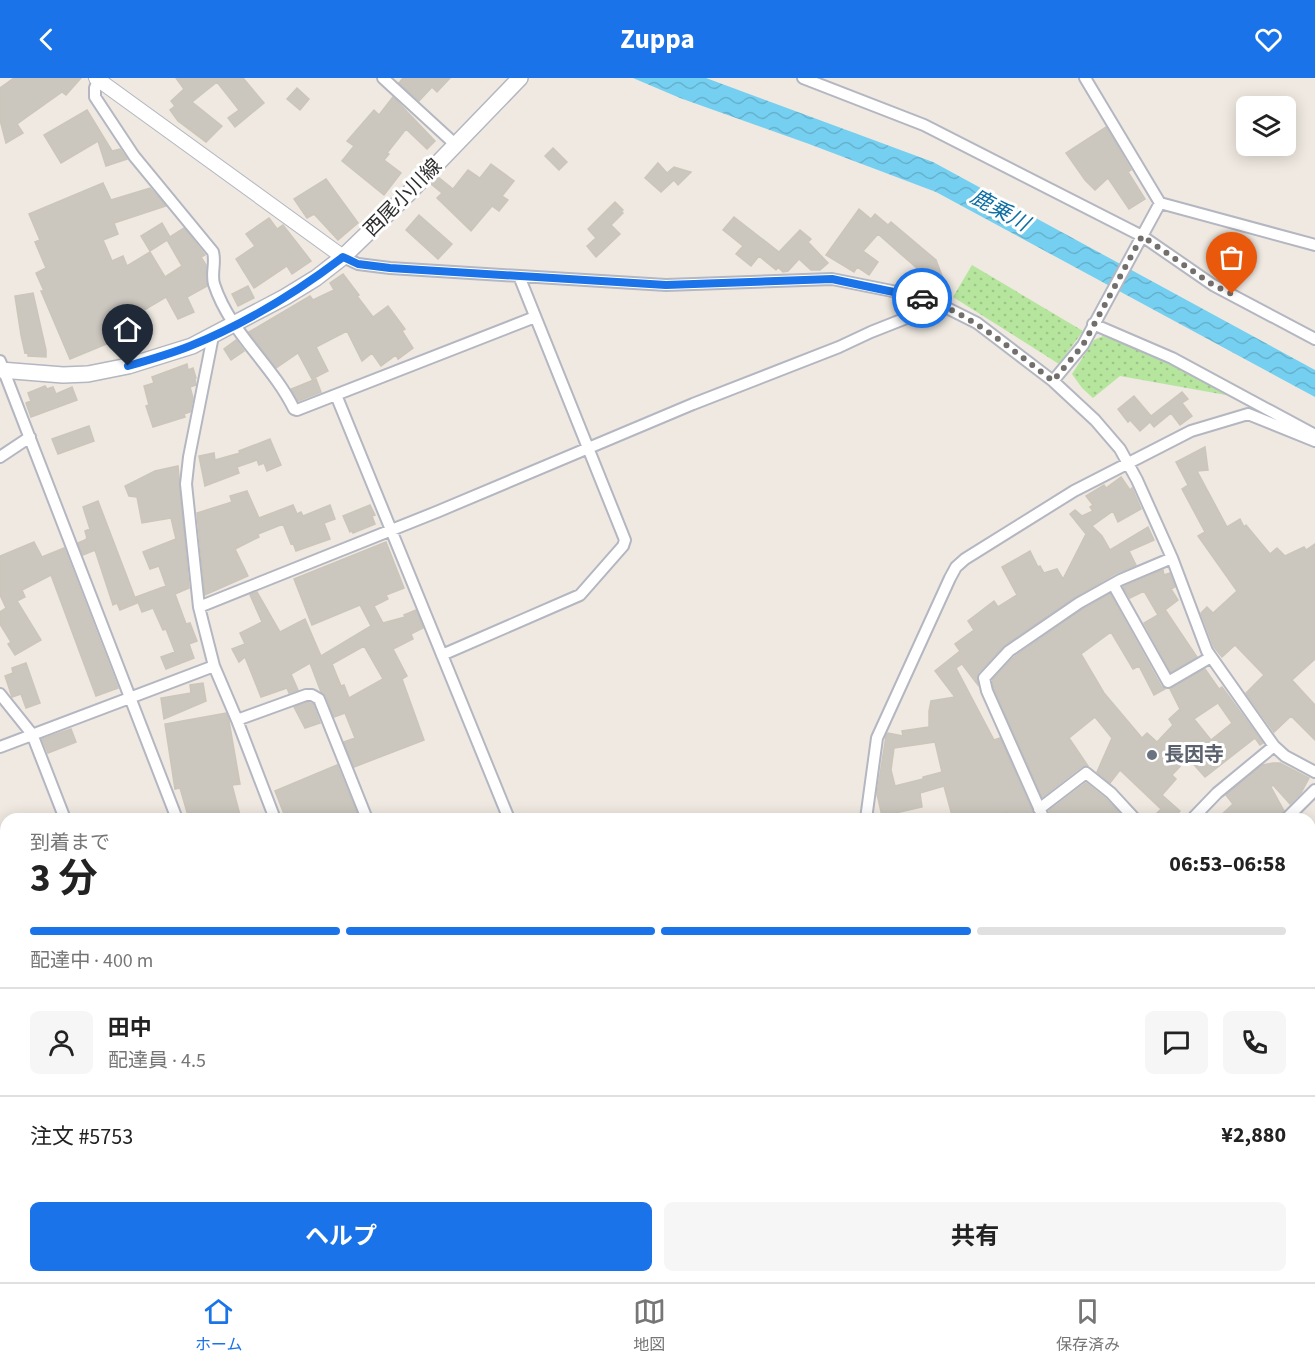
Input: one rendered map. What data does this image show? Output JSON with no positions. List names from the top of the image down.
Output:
{
  "streets": {
    "main road": ["西尾小川線"]
  },
  "water": ["鹿乗川"],
  "places": ["長因寺"],
  "page": {
    "header": "Zuppa",
    "heading": ["3 分", "到着まで", "06:53–06:58"],
    "panel": [
      "田中",
      "配達員 · 4.5",
      "注文 #5753",
      "¥2,880"
    ],
    "bar": "配達中 · 400 m",
    "buttons": ["ヘルプ", "共有"],
    "tabs": ["ホーム", "地図", "保存済み"]
  }
}
